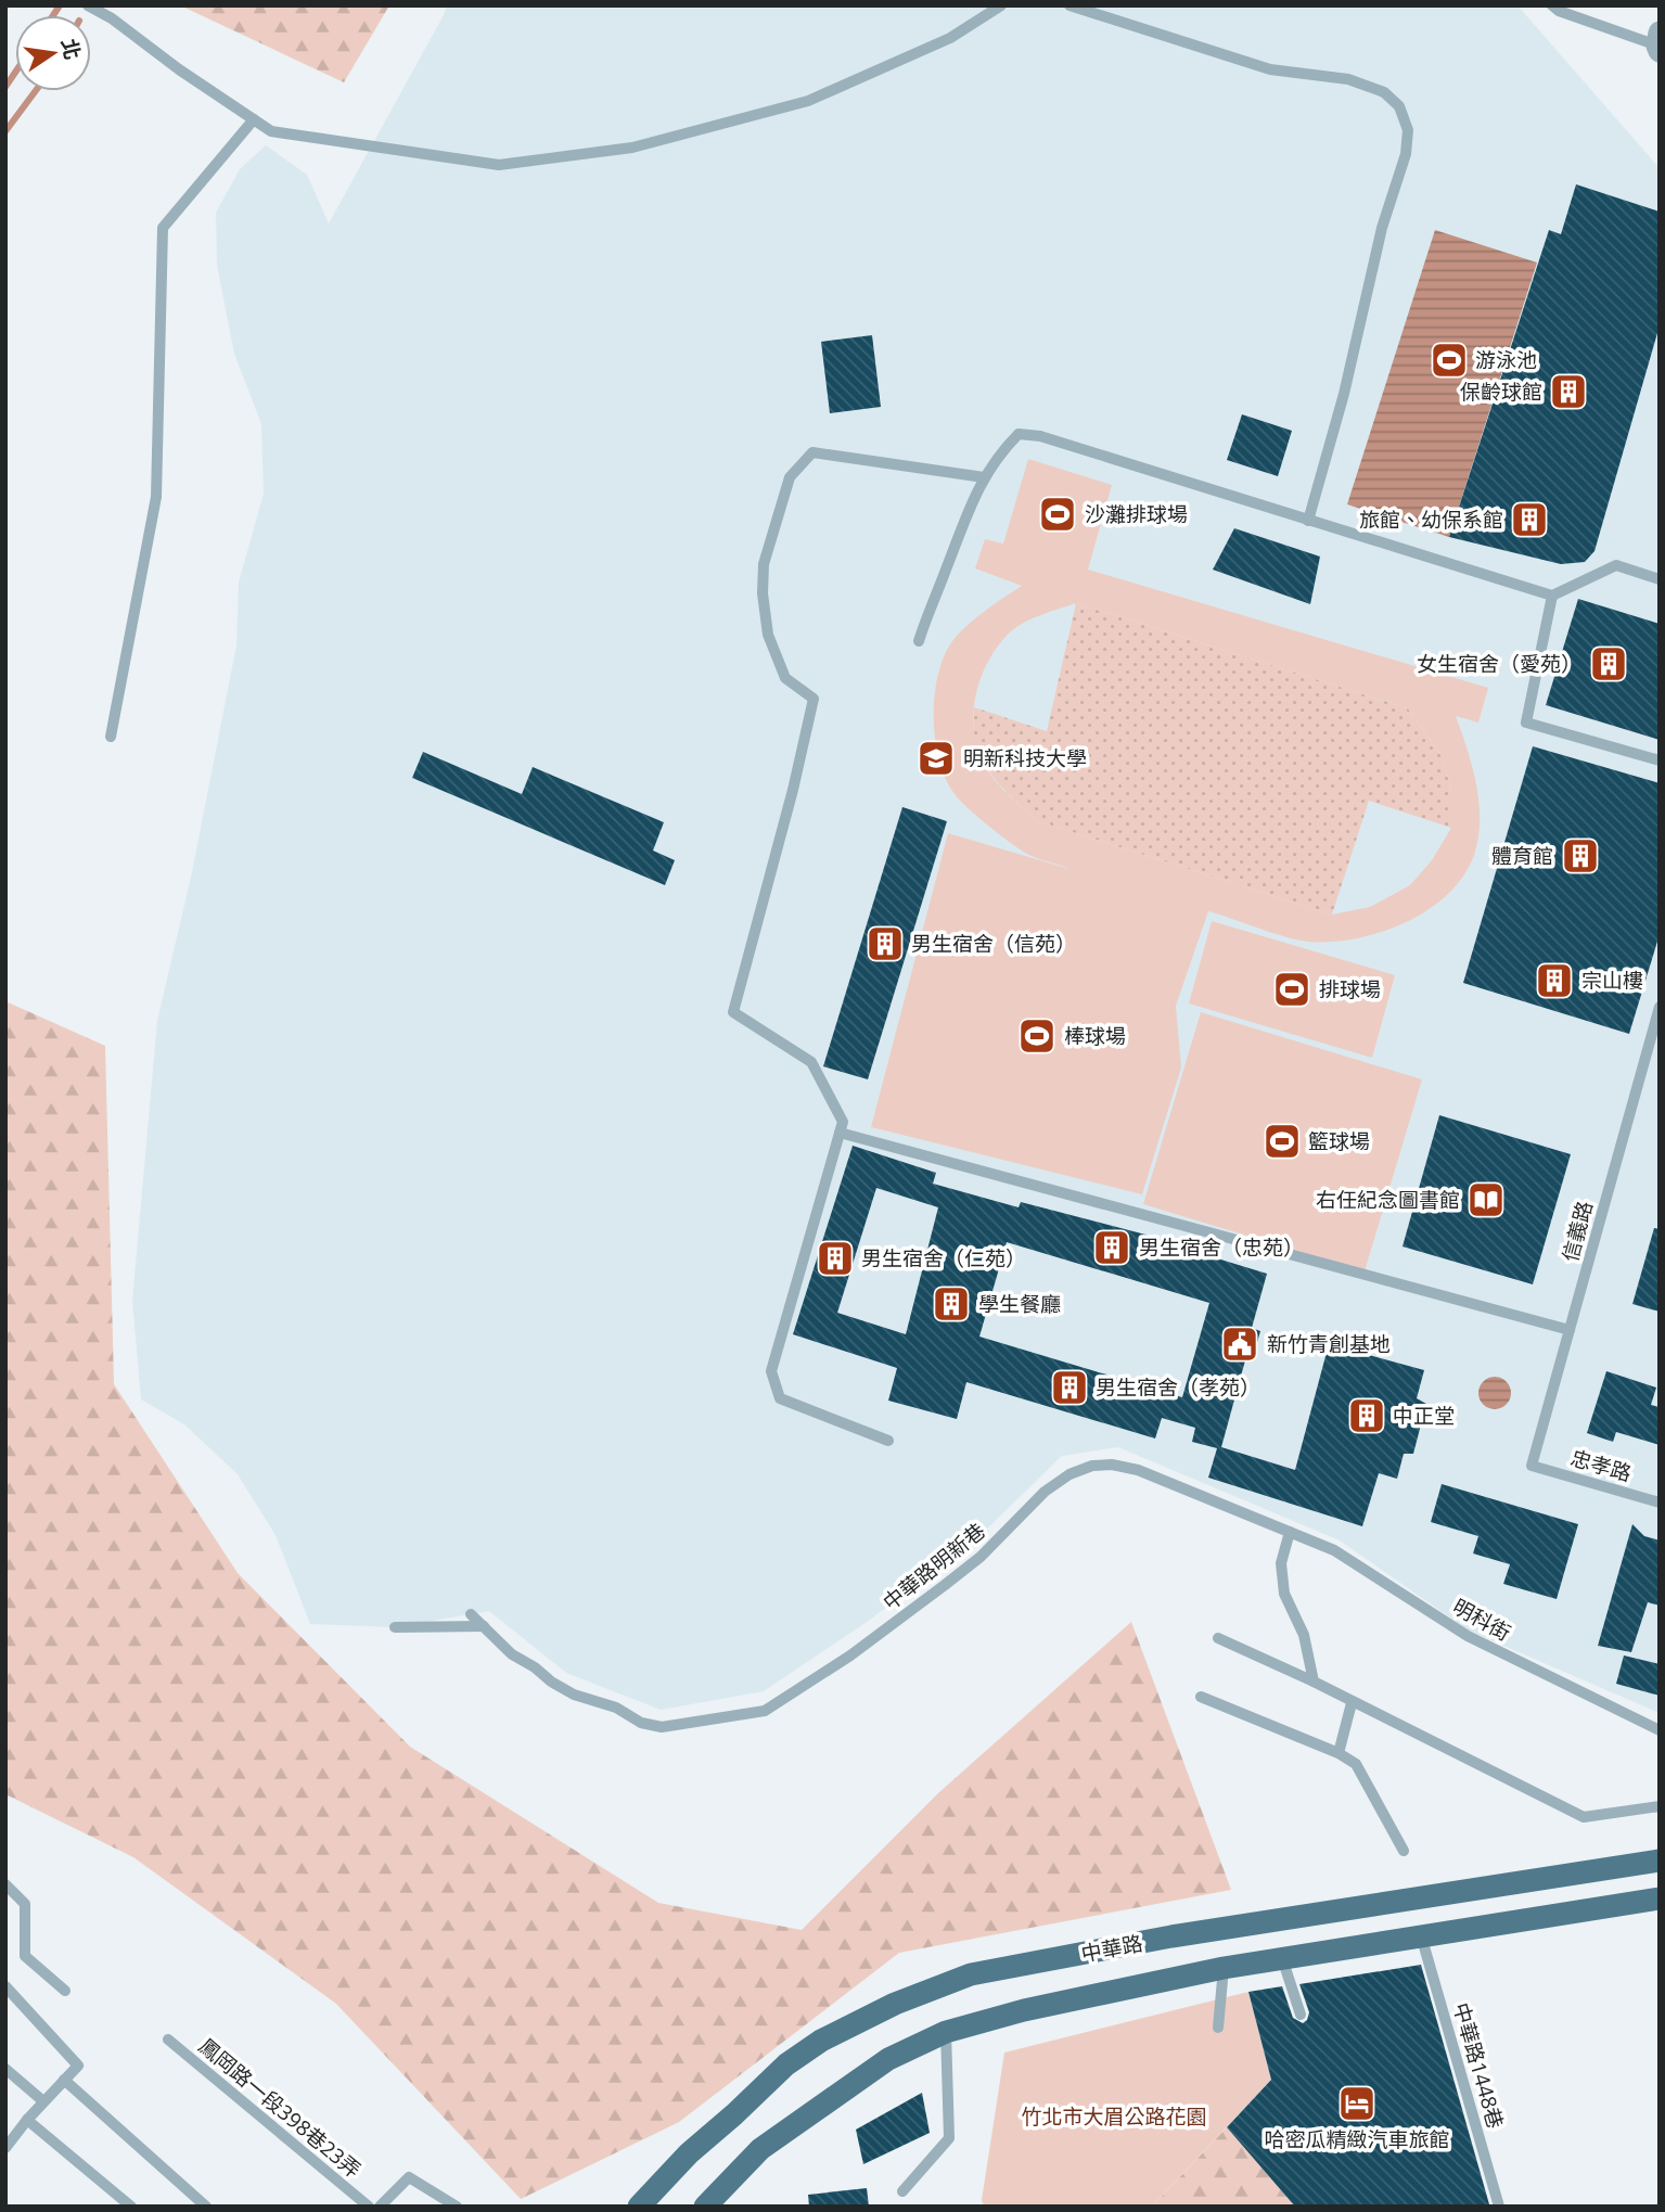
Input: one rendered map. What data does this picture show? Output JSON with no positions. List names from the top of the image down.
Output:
{
  "streets": {
    "main road": ["中華路"],
    "lane": [
      "信義路",
      "忠孝路",
      "中華路明新巷",
      "明科街",
      "中華路1448巷",
      "鳳岡路一段398巷23弄"
    ]
  },
  "crossings": [
    ["信義路", "忠孝路"],
    ["中華路明新巷", "明科街"],
    ["中華路", "中華路1448巷"]
  ],
  "parks": ["竹北市大眉公路花園"],
  "places": {
    "sports": [
      "游泳池",
      "沙灘排球場",
      "排球場",
      "棒球場",
      "籃球場"
    ],
    "building": [
      "保齡球館",
      "旅館、幼保系館",
      "女生宿舍（愛苑）",
      "體育館",
      "男生宿舍（信苑）",
      "宗山樓",
      "男生宿舍（忠苑）",
      "男生宿舍（仁苑）",
      "學生餐廳",
      "男生宿舍（孝苑）",
      "中正堂"
    ],
    "school or university": ["明新科技大學"],
    "library": ["右任紀念圖書館"],
    "public building": ["新竹青創基地"],
    "hotel": ["哈密瓜精緻汽車旅館"]
  },
  "north": "right"
}
